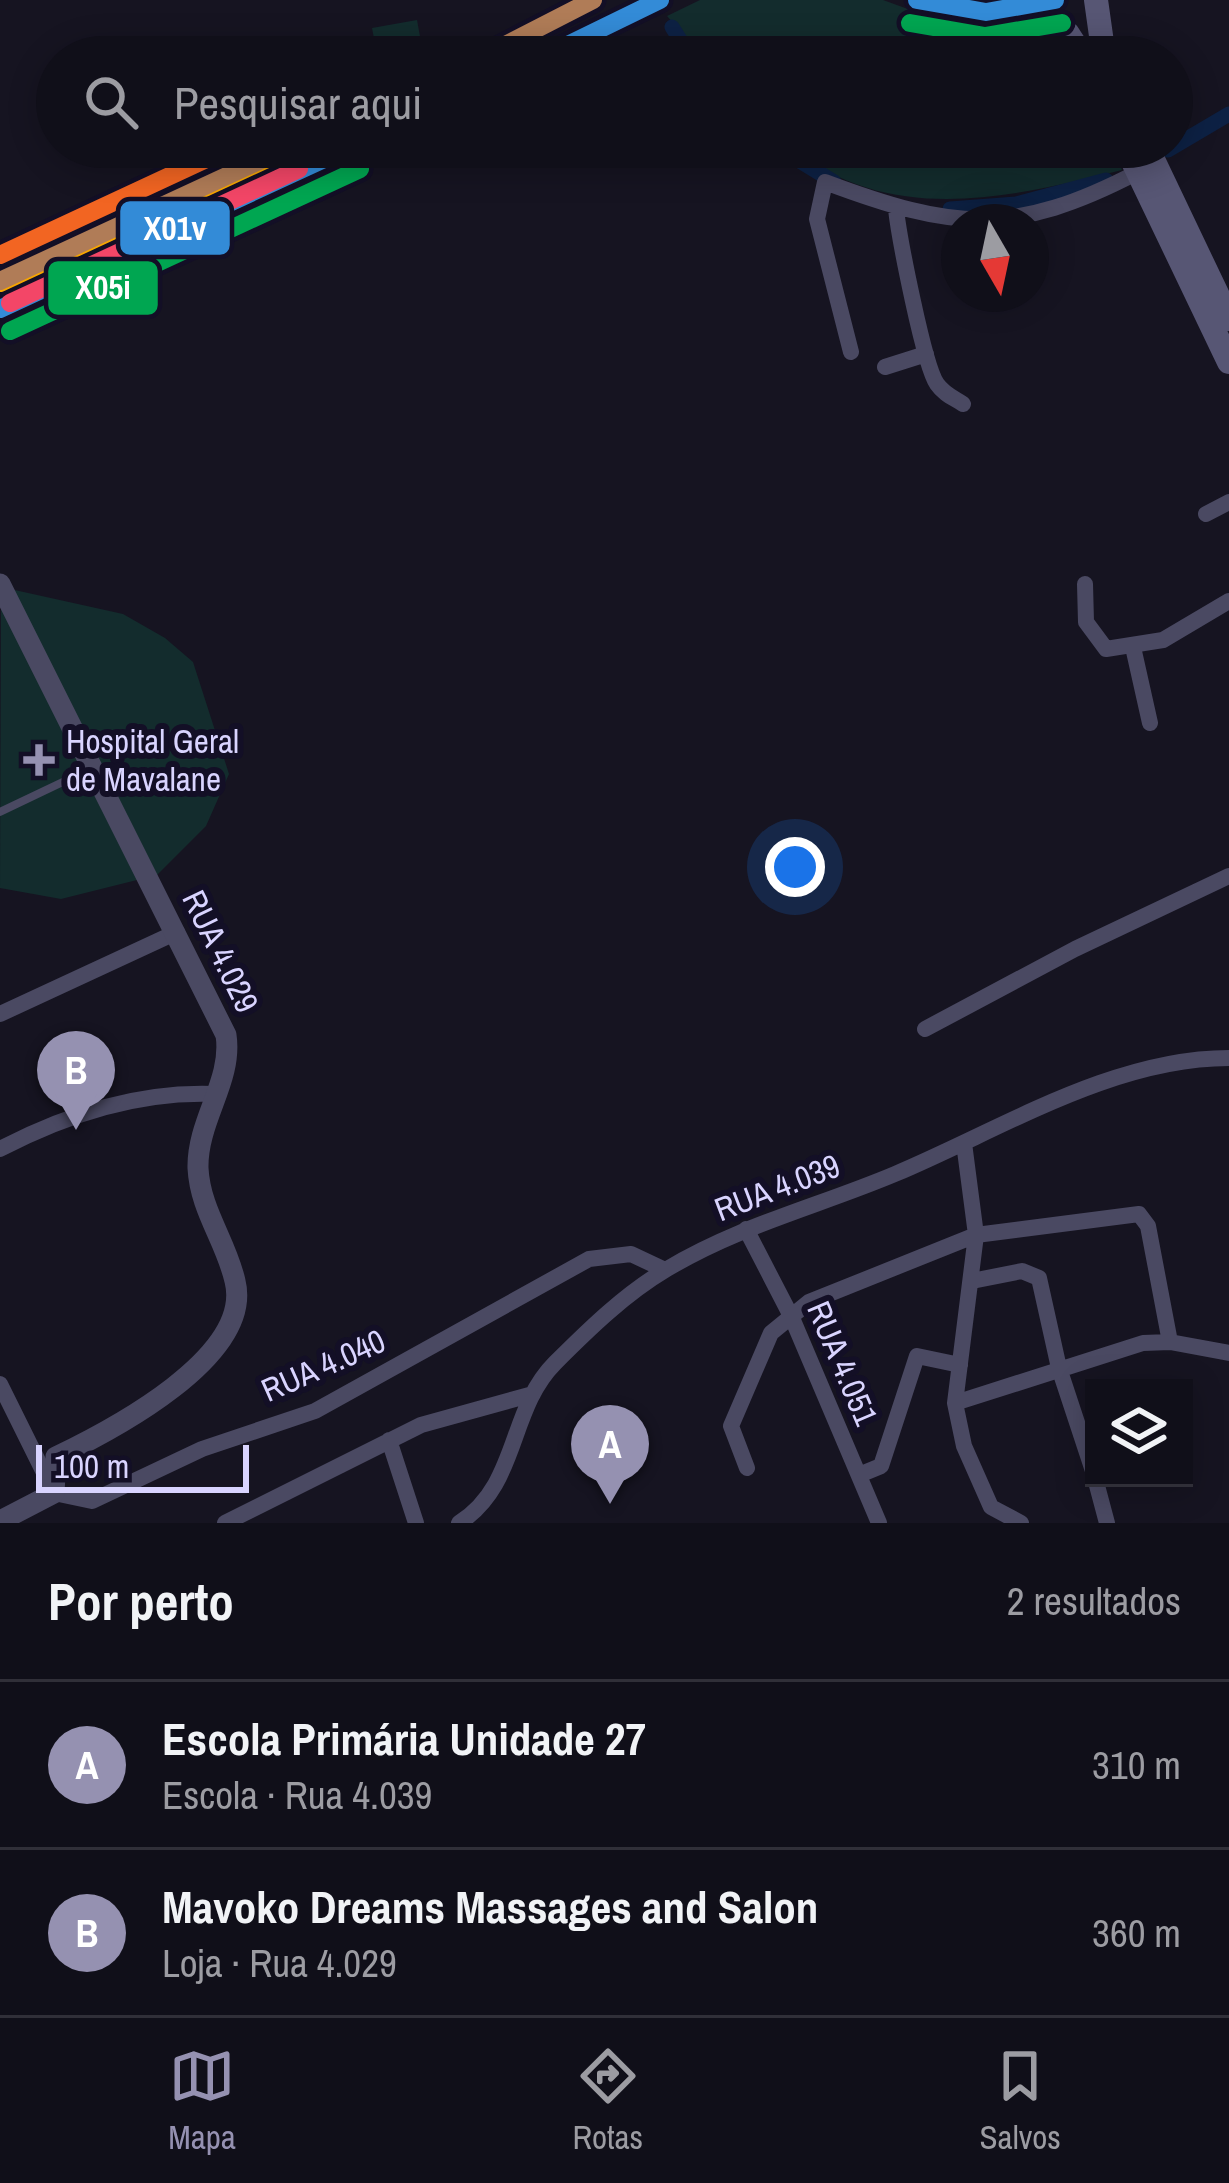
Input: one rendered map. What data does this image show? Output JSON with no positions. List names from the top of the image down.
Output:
{
  "streets": {
    "street": [
      "RUA 4.029",
      "RUA 4.039",
      "RUA 4.051",
      "RUA 4.040"
    ]
  },
  "crossings": [
    ["RUA 4.029", "RUA 4.040"],
    ["RUA 4.039", "RUA 4.051"],
    ["RUA 4.039", "RUA 4.040"]
  ],
  "places": {
    "health": ["Hospital Geral de Mavalane"]
  },
  "lines": ["transit line X01v", "transit line X05i"],
  "scale_bar": "100 m",
  "north": "bottom",
  "page": {
    "search": "Pesquisar aqui",
    "pins": ["B", "A"],
    "scale": "100 m",
    "heading": ["Por perto", "2 resultados"],
    "list": [
      {
        "mark": "A",
        "name": "Escola Primária Unidade 27",
        "note": "Escola · Rua 4.039",
        "value": "310 m"
      },
      {
        "mark": "B",
        "name": "Mavoko Dreams Massages and Salon",
        "note": "Loja · Rua 4.029",
        "value": "360 m"
      }
    ],
    "nav": ["Mapa", "Rotas", "Salvos"]
  }
}
